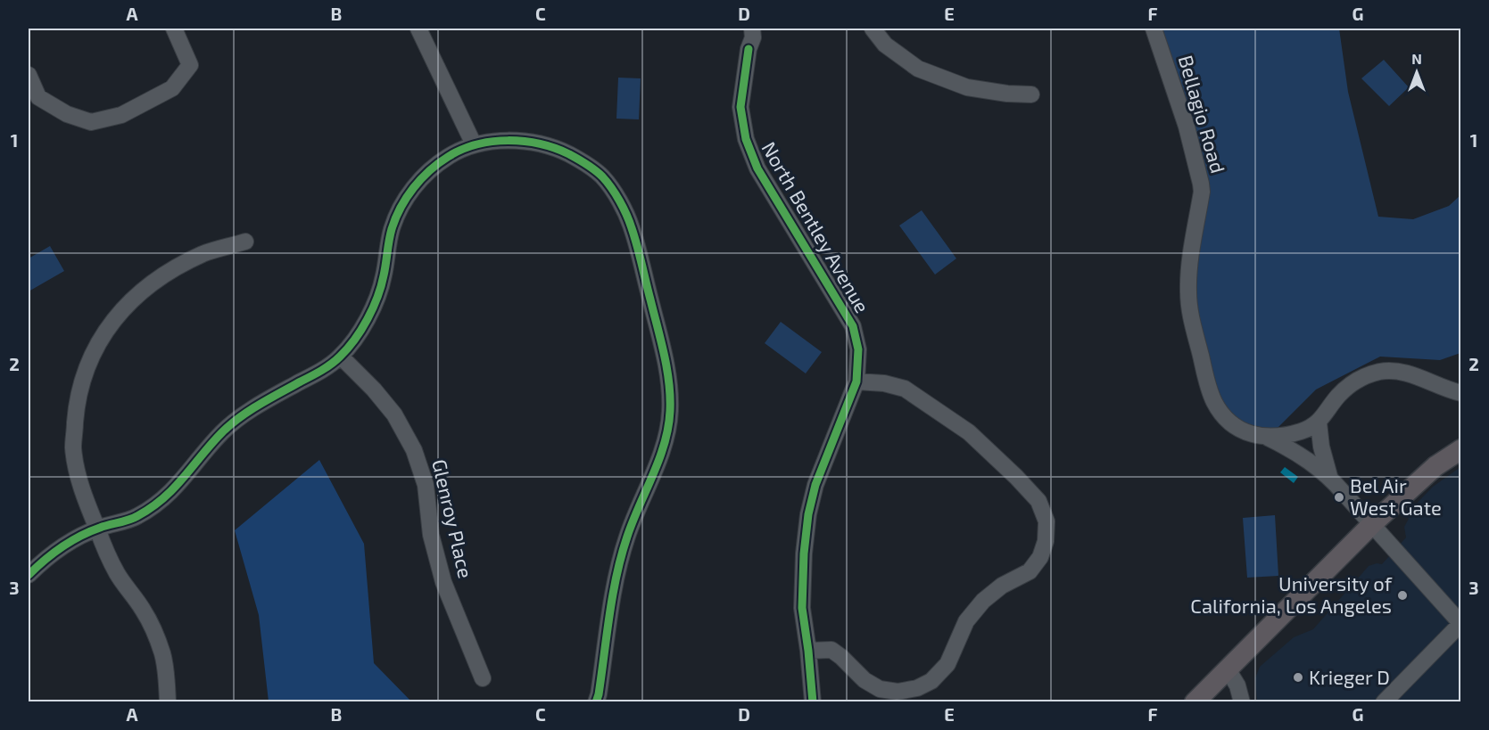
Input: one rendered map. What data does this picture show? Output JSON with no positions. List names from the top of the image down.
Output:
{
  "streets": {
    "street": ["Bellagio Road", "North Bentley Avenue", "Glenroy Place"]
  },
  "places": ["Bel Air West Gate", "University of California, Los Angeles", "Krieger D"],
  "north": "top",
  "grid": {
    "columns": [
      "A",
      "B",
      "C",
      "D",
      "E",
      "F",
      "G"
    ],
    "rows": ["1", "2", "3"]
  }
}
